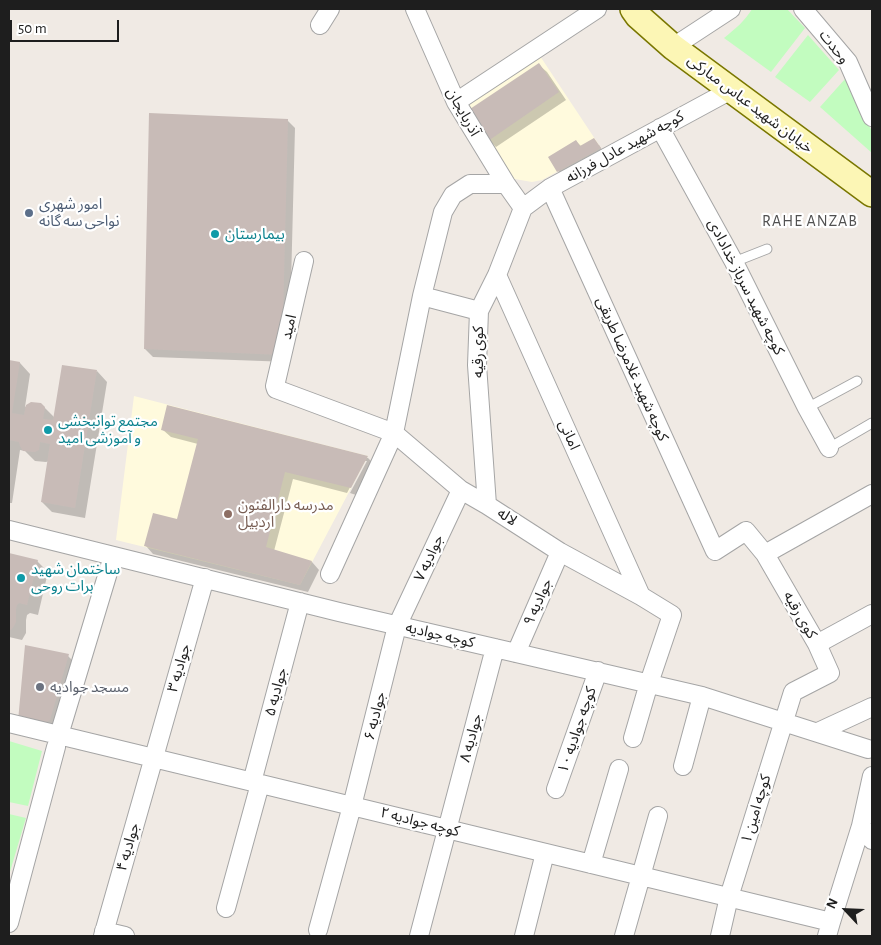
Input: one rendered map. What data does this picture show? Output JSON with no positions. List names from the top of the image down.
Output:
{
  "streets": {
    "street": [
      "وحدت",
      "خیابان شهید عباس مبارکی",
      "آذربایجان",
      "کوچه شهید عادل فرزانه",
      "کوچه شهید سرباز خدادادی",
      "امید",
      "کوی رقیه",
      "کوچه شهید غلامرضا طریقی",
      "امانی",
      "لاله",
      "جوادیه ۷",
      "جوادیه ۹",
      "کوچه جوادیه",
      "جوادیه ۳",
      "جوادیه ۵",
      "جوادیه ۶",
      "کوچه جوادیه ۱۰",
      "جوادیه ۸",
      "کوچه امین ۱",
      "کوچه جوادیه ۲",
      "جوادیه ۴"
    ]
  },
  "crossings": [
    ["خیابان شهید عباس مبارکی", "کوچه شهید عادل فرزانه"],
    ["آذربایجان", "کوچه شهید عادل فرزانه"],
    ["آذربایجان", "کوی رقیه"],
    ["کوچه شهید عادل فرزانه", "کوچه شهید سرباز خدادادی"],
    ["کوچه شهید عادل فرزانه", "کوی رقیه"],
    ["کوچه شهید عادل فرزانه", "کوچه شهید غلامرضا طریقی"],
    ["امید", "لاله"],
    ["کوی رقیه", "کوچه شهید غلامرضا طریقی"],
    ["کوی رقیه", "امانی"],
    ["کوی رقیه", "لاله"],
    ["کوی رقیه", "کوچه جوادیه"],
    ["کوی رقیه", "کوچه امین ۱"],
    ["امانی", "لاله"],
    ["لاله", "جوادیه ۷"],
    ["لاله", "جوادیه ۹"],
    ["لاله", "کوچه جوادیه"],
    ["جوادیه ۷", "کوچه جوادیه"],
    ["جوادیه ۷", "جوادیه ۶"],
    ["جوادیه ۹", "کوچه جوادیه"],
    ["کوچه جوادیه", "جوادیه ۳"],
    ["کوچه جوادیه", "جوادیه ۵"],
    ["کوچه جوادیه", "جوادیه ۶"],
    ["کوچه جوادیه", "کوچه جوادیه ۱۰"],
    ["کوچه جوادیه", "جوادیه ۸"],
    ["کوچه جوادیه", "کوچه امین ۱"],
    ["جوادیه ۳", "کوچه جوادیه ۲"],
    ["جوادیه ۳", "جوادیه ۴"],
    ["جوادیه ۵", "کوچه جوادیه ۲"],
    ["جوادیه ۶", "کوچه جوادیه ۲"],
    ["جوادیه ۸", "کوچه جوادیه ۲"],
    ["کوچه امین ۱", "کوچه جوادیه ۲"],
    ["کوچه جوادیه ۲", "جوادیه ۴"]
  ],
  "districts": ["RAHE ANZAB"],
  "places": [
    "امور شهری نواحی سه گانه",
    "بیمارستان",
    "مجتمع توانبخشی و آموزشی امید",
    "مدرسه دارالفنون اردبیل",
    "ساختمان شهید برات روحی",
    "مسجد جوادیه"
  ],
  "scale_bar": "50 m",
  "north": "top left"
}
